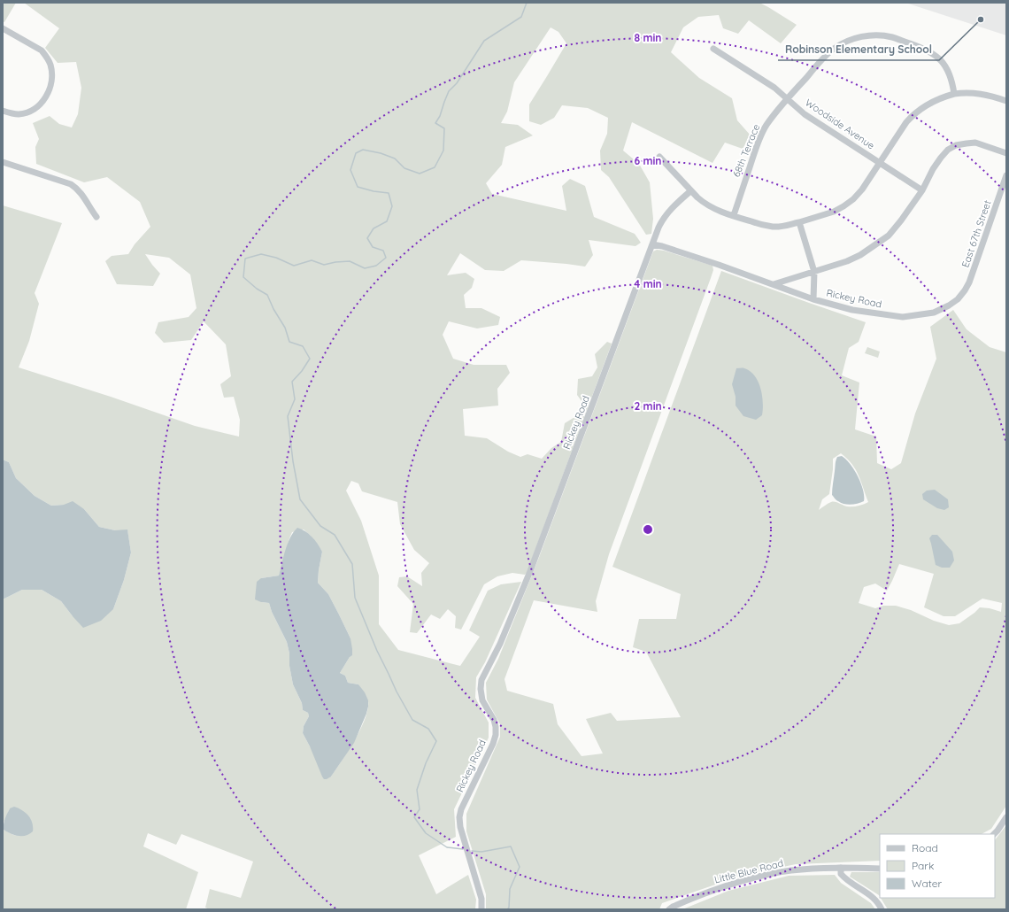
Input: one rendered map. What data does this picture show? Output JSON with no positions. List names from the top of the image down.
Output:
{
  "streets": {
    "street": [
      "Woodside Avenue",
      "68th Terrace",
      "East 67th Street",
      "Rickey Road",
      "Little Blue Road"
    ]
  },
  "crossings": [
    ["Woodside Avenue", "68th Terrace"],
    ["East 67th Street", "Rickey Road"]
  ],
  "places": ["Robinson Elementary School"],
  "legend": ["Road", "Park", "Water"],
  "rings": [
    "8 min",
    "6 min",
    "4 min",
    "2 min"
  ]
}
